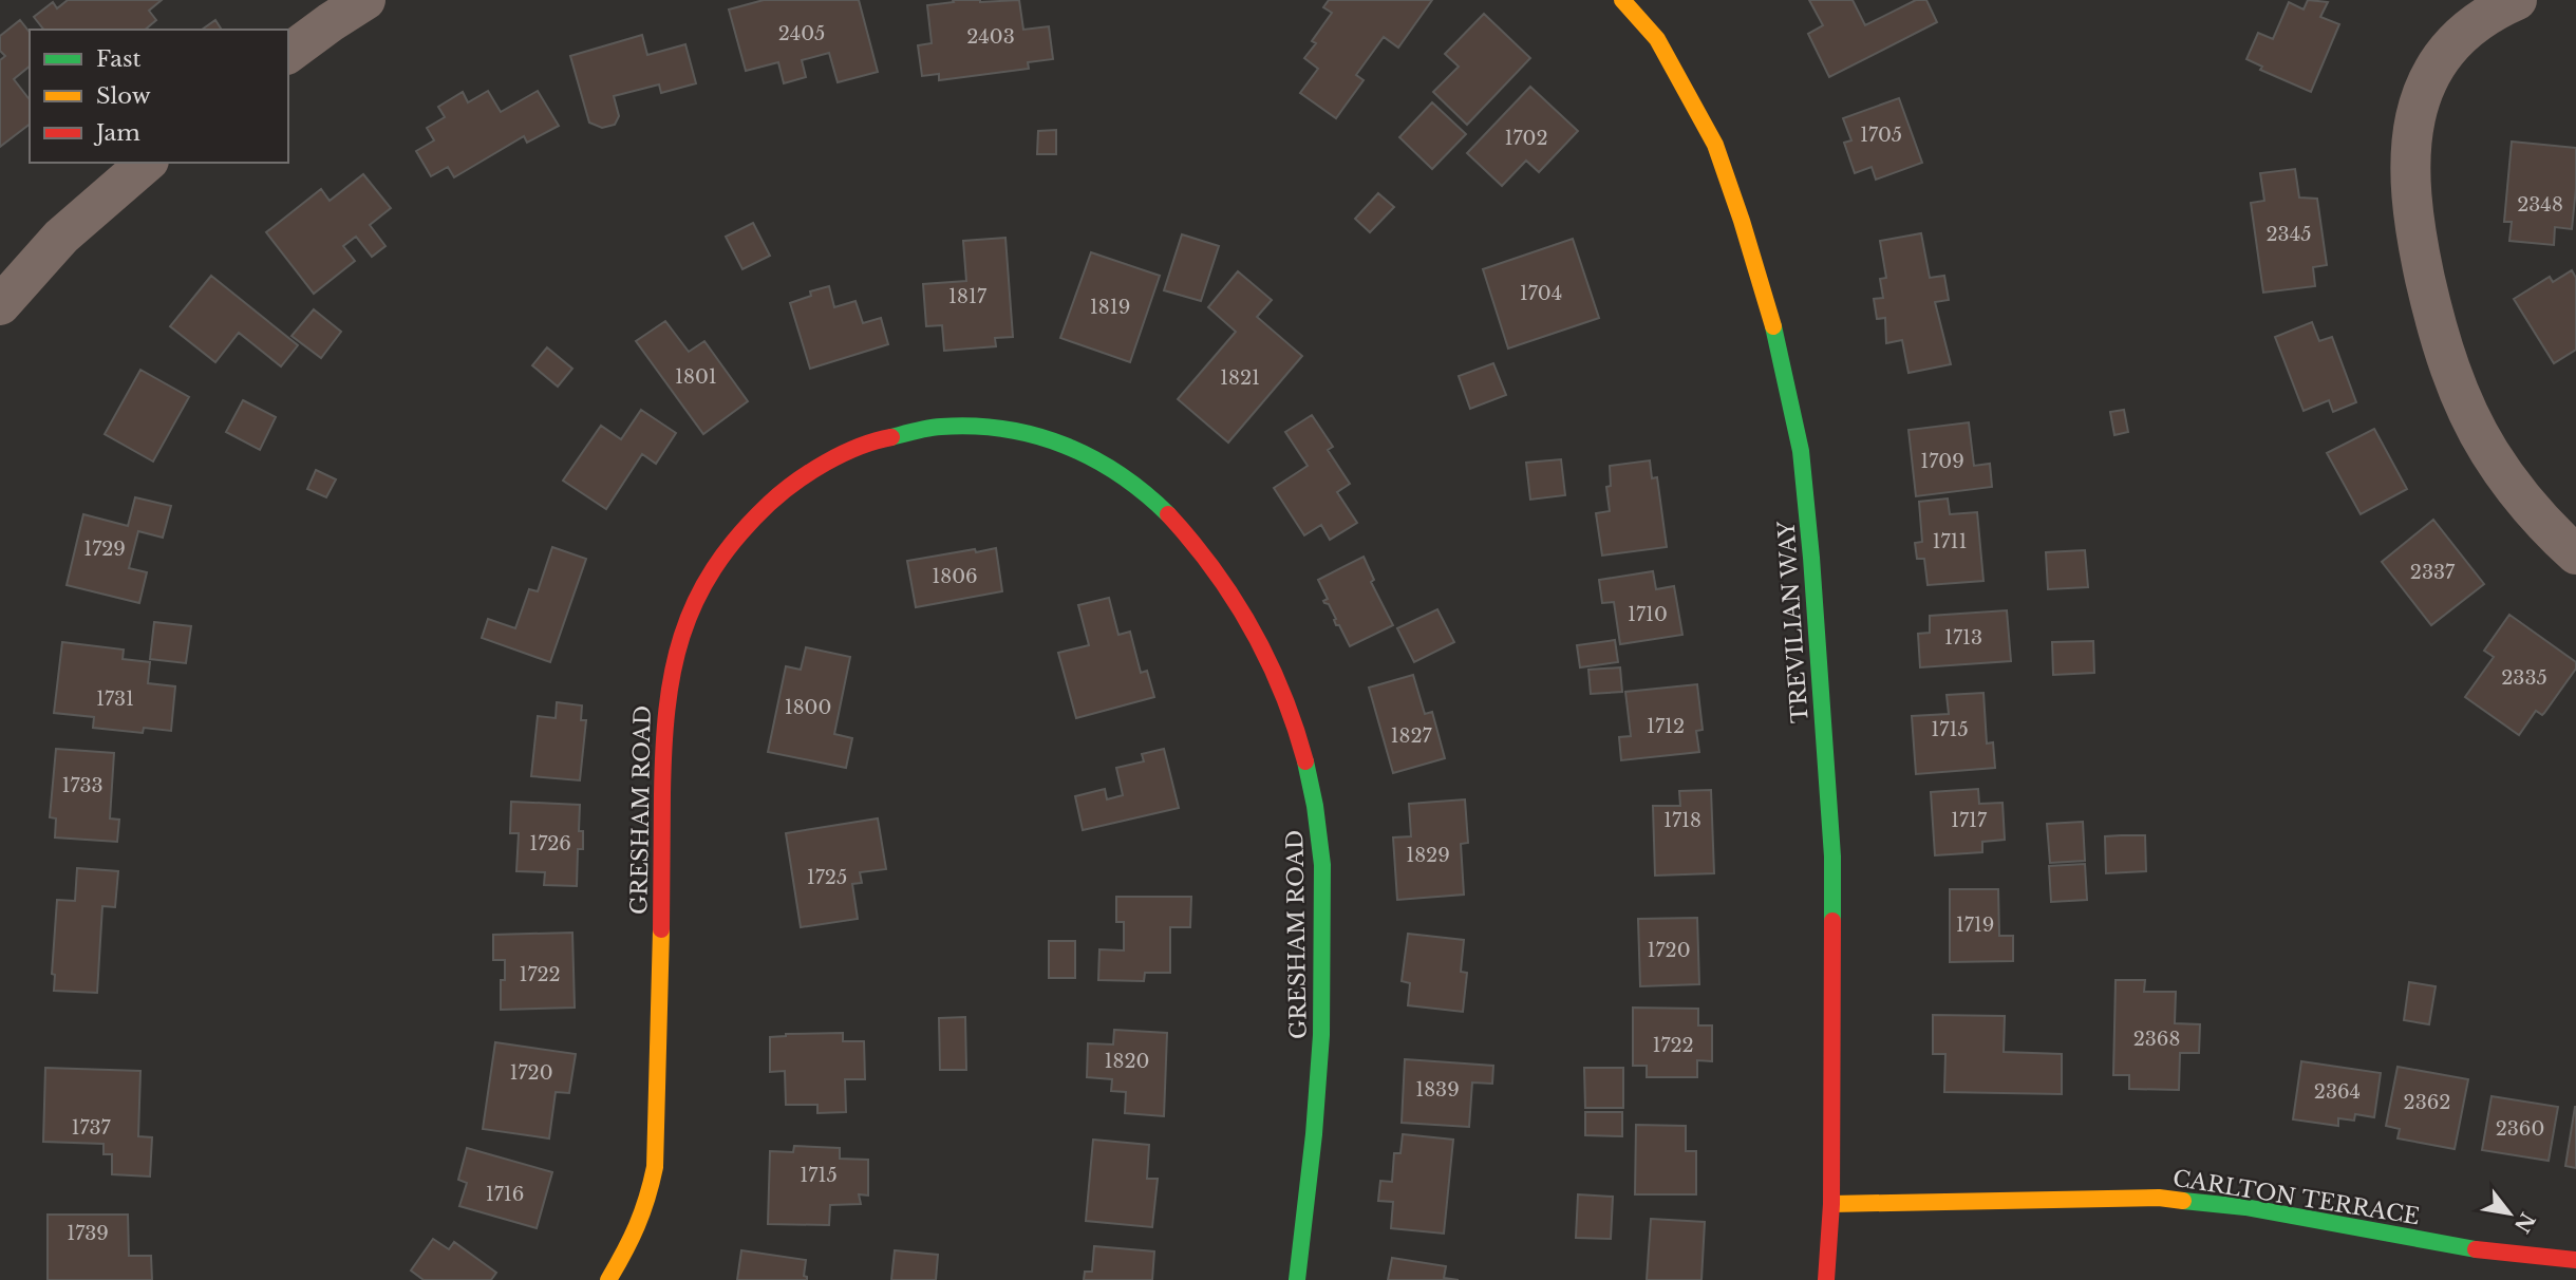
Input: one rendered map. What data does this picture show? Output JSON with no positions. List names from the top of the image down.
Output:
{
  "streets": {
    "street": ["TREVILIAN WAY", "GRESHAM ROAD", "CARLTON TERRACE"]
  },
  "crossings": [
    ["TREVILIAN WAY", "CARLTON TERRACE"]
  ],
  "house_numbers": [
    "2405",
    "2403",
    "1705",
    "1702",
    "2348",
    "2345",
    "1704",
    "1817",
    "1819",
    "1801",
    "1821",
    "1709",
    "1711",
    "1729",
    "2337",
    "1806",
    "1710",
    "1713",
    "2335",
    "1731",
    "1800",
    "1712",
    "1715",
    "1827",
    "1733",
    "1718",
    "1717",
    "1726",
    "1829",
    "1725",
    "1719",
    "1720",
    "1722",
    "2368",
    "1722",
    "1820",
    "1720",
    "1839",
    "2364",
    "2362",
    "1737",
    "2360",
    "1715",
    "1716",
    "1739"
  ],
  "legend": ["Fast", "Slow", "Jam"],
  "north": "bottom right"
}
